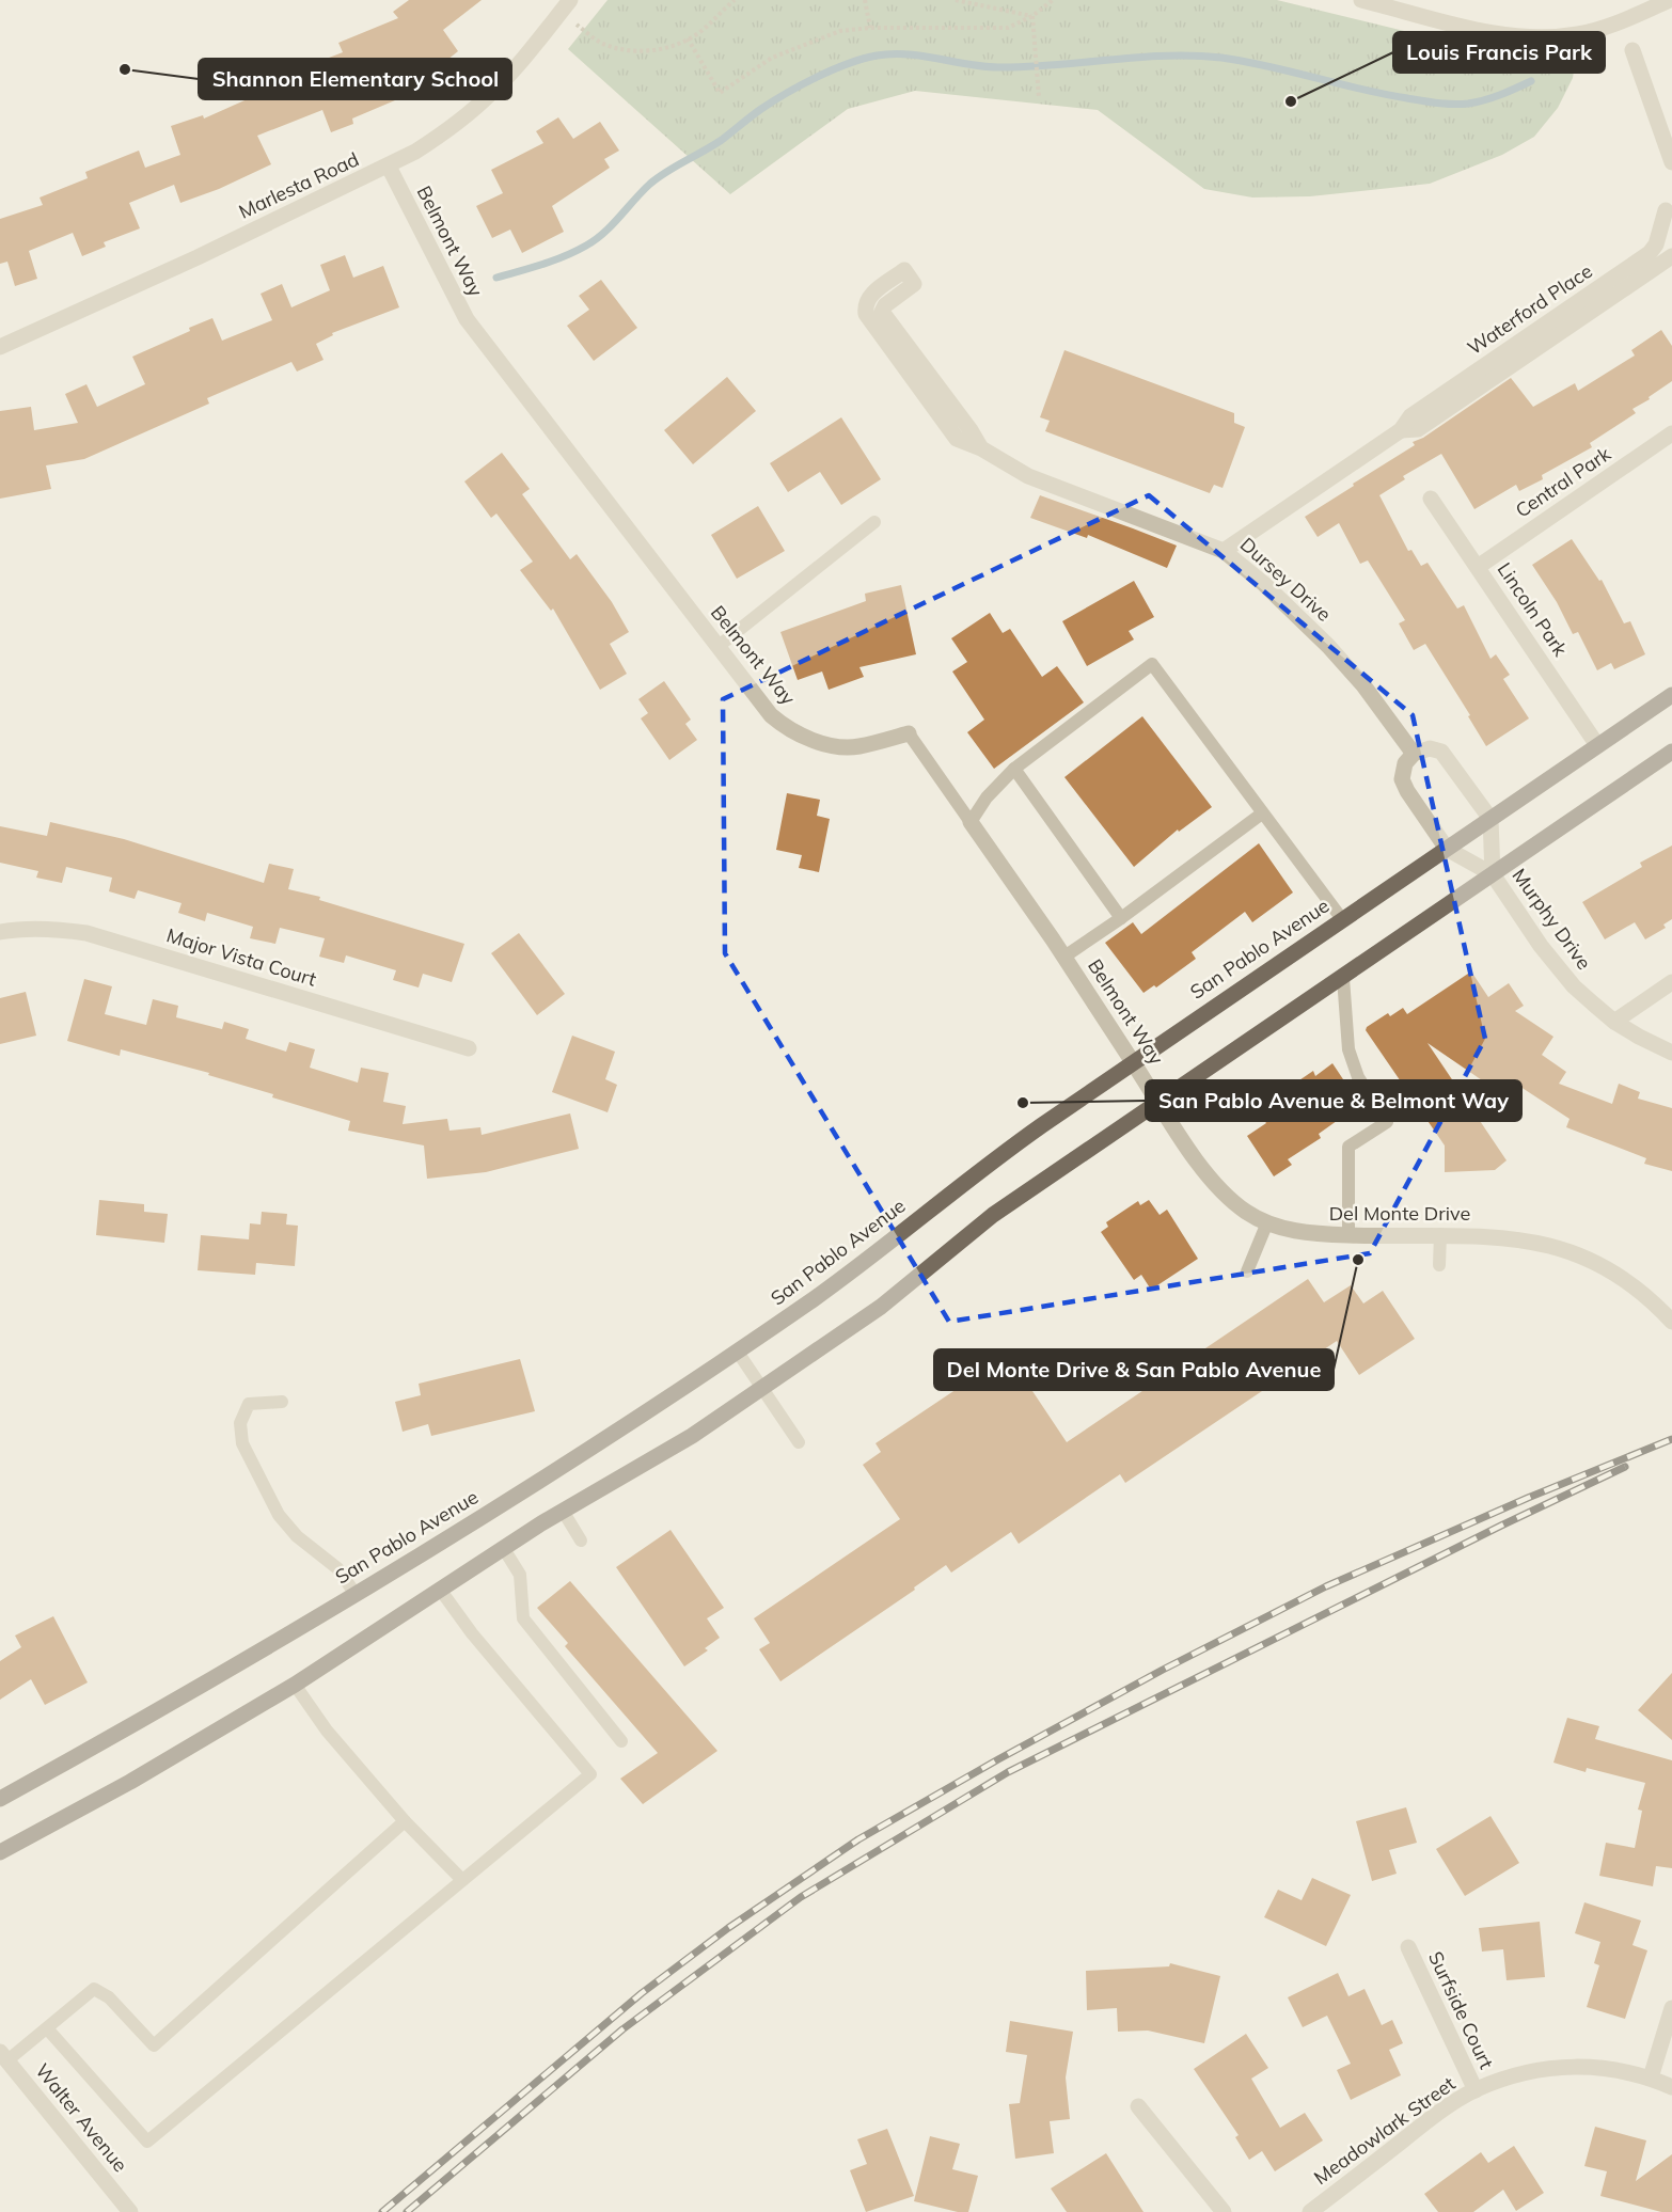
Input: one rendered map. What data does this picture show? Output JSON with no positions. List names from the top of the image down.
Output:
{
  "streets": {
    "main road": ["San Pablo Avenue"],
    "street": [
      "Marlesta Road",
      "Belmont Way",
      "Waterford Place",
      "Central Park",
      "Dursey Drive",
      "Lincoln Park",
      "Murphy Drive",
      "Major Vista Court",
      "Del Monte Drive",
      "Surfside Court",
      "Walter Avenue",
      "Meadowlark Street"
    ]
  },
  "crossings": [
    ["Marlesta Road", "Belmont Way"],
    ["Belmont Way", "San Pablo Avenue"],
    ["Belmont Way", "Del Monte Drive"],
    ["Waterford Place", "Dursey Drive"],
    ["Central Park", "Lincoln Park"],
    ["Lincoln Park", "San Pablo Avenue"],
    ["Surfside Court", "Meadowlark Street"]
  ],
  "places": [
    "Shannon Elementary School",
    "Louis Francis Park",
    "San Pablo Avenue & Belmont Way",
    "Del Monte Drive & San Pablo Avenue"
  ]
}
